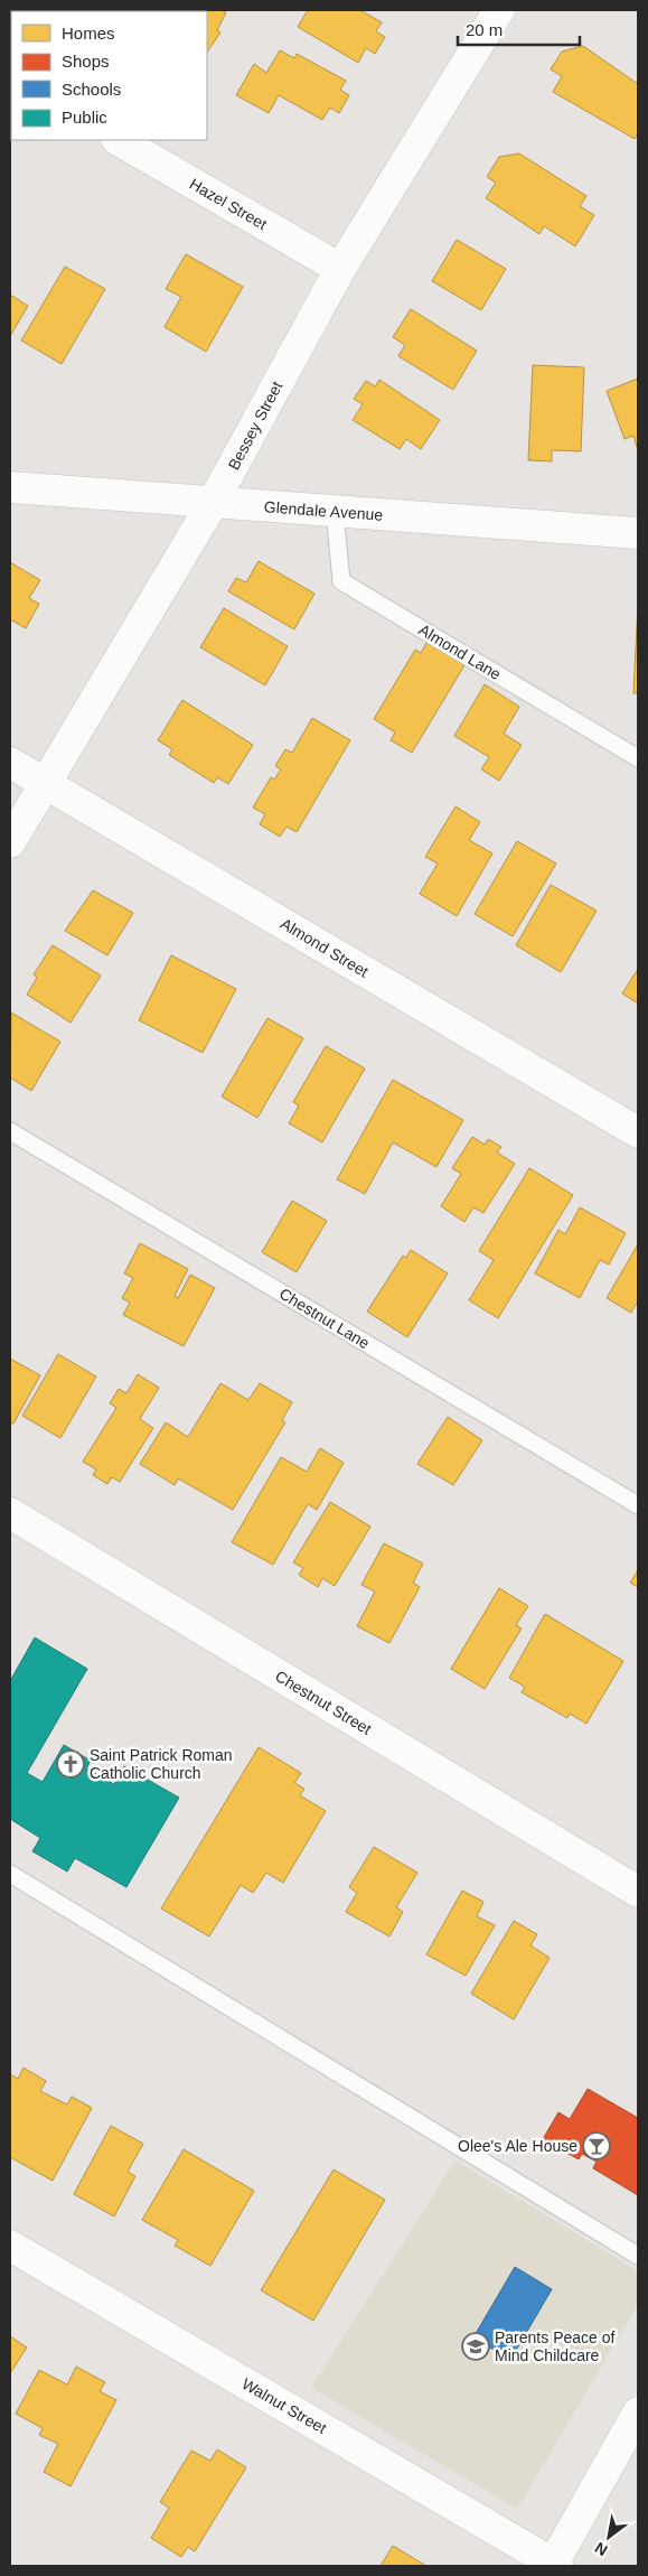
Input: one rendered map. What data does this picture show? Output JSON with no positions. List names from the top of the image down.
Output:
{
  "streets": {
    "street": [
      "Hazel Street",
      "Bessey Street",
      "Glendale Avenue",
      "Almond Street",
      "Chestnut Street",
      "Walnut Street"
    ],
    "lane": ["Almond Lane", "Chestnut Lane"]
  },
  "crossings": [
    ["Hazel Street", "Bessey Street"],
    ["Bessey Street", "Glendale Avenue"],
    ["Bessey Street", "Almond Street"],
    ["Glendale Avenue", "Almond Lane"]
  ],
  "places": {
    "church": ["Saint Patrick Roman Catholic Church"],
    "bar": ["Olee's Ale House"],
    "school or university": ["Parents Peace of Mind Childcare"]
  },
  "legend": [
    "Homes",
    "Shops",
    "Schools",
    "Public"
  ],
  "scale_bar": "20 m",
  "north": "bottom left"
}
